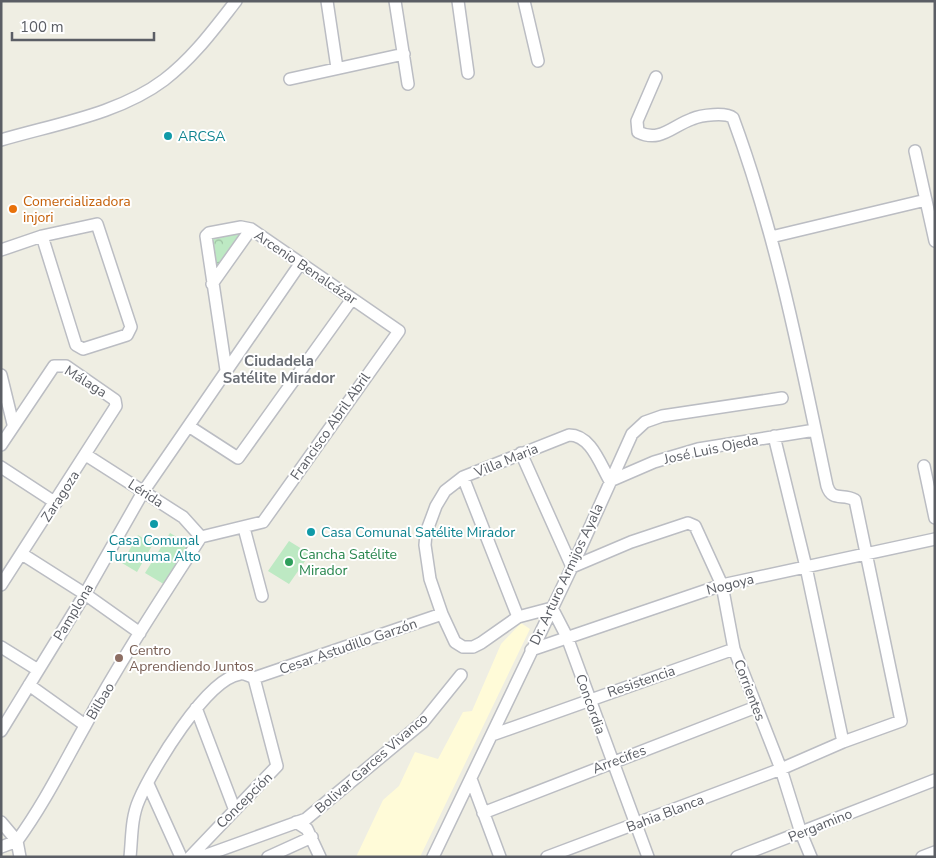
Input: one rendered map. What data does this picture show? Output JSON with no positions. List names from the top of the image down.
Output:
{
  "streets": {
    "street": [
      "Arcenio Benalcázar",
      "Málaga",
      "Francisco Abril Abril",
      "José Luis Ojeda",
      "Villa Maria",
      "Lérida",
      "Zaragoza",
      "Dr. Arturo Armijos Ayala",
      "Nogoya",
      "Pamplona",
      "Cesar Astudillo Garzón",
      "Resistencia",
      "Corrientes",
      "Bilbao",
      "Concordia",
      "Arrecifes",
      "Bolivar Garces Vivanco",
      "Concepción",
      "Bahia Blanca",
      "Pergamino"
    ]
  },
  "crossings": [
    ["Arcenio Benalcázar", "Francisco Abril Abril"],
    ["Arcenio Benalcázar", "Pamplona"],
    ["Málaga", "Zaragoza"],
    ["José Luis Ojeda", "Villa Maria"],
    ["José Luis Ojeda", "Dr. Arturo Armijos Ayala"],
    ["Villa Maria", "Dr. Arturo Armijos Ayala"],
    ["Villa Maria", "Cesar Astudillo Garzón"],
    ["Lérida", "Zaragoza"],
    ["Lérida", "Pamplona"],
    ["Lérida", "Bilbao"],
    ["Dr. Arturo Armijos Ayala", "Nogoya"],
    ["Dr. Arturo Armijos Ayala", "Resistencia"],
    ["Dr. Arturo Armijos Ayala", "Corrientes"],
    ["Dr. Arturo Armijos Ayala", "Concordia"],
    ["Nogoya", "Corrientes"],
    ["Nogoya", "Concordia"],
    ["Nogoya", "Bahia Blanca"],
    ["Cesar Astudillo Garzón", "Concepción"],
    ["Resistencia", "Corrientes"],
    ["Resistencia", "Concordia"],
    ["Corrientes", "Arrecifes"],
    ["Corrientes", "Bahia Blanca"],
    ["Corrientes", "Pergamino"],
    ["Concordia", "Arrecifes"],
    ["Concordia", "Bahia Blanca"]
  ],
  "districts": ["Ciudadela Satélite Mirador"],
  "places": [
    "ARCSA",
    "Comercializadora injori",
    "Casa Comunal Turunuma Alto",
    "Casa Comunal Satélite Mirador",
    "Cancha Satélite Mirador",
    "Centro Aprendiendo Juntos"
  ],
  "scale_bar": "100 m"
}
